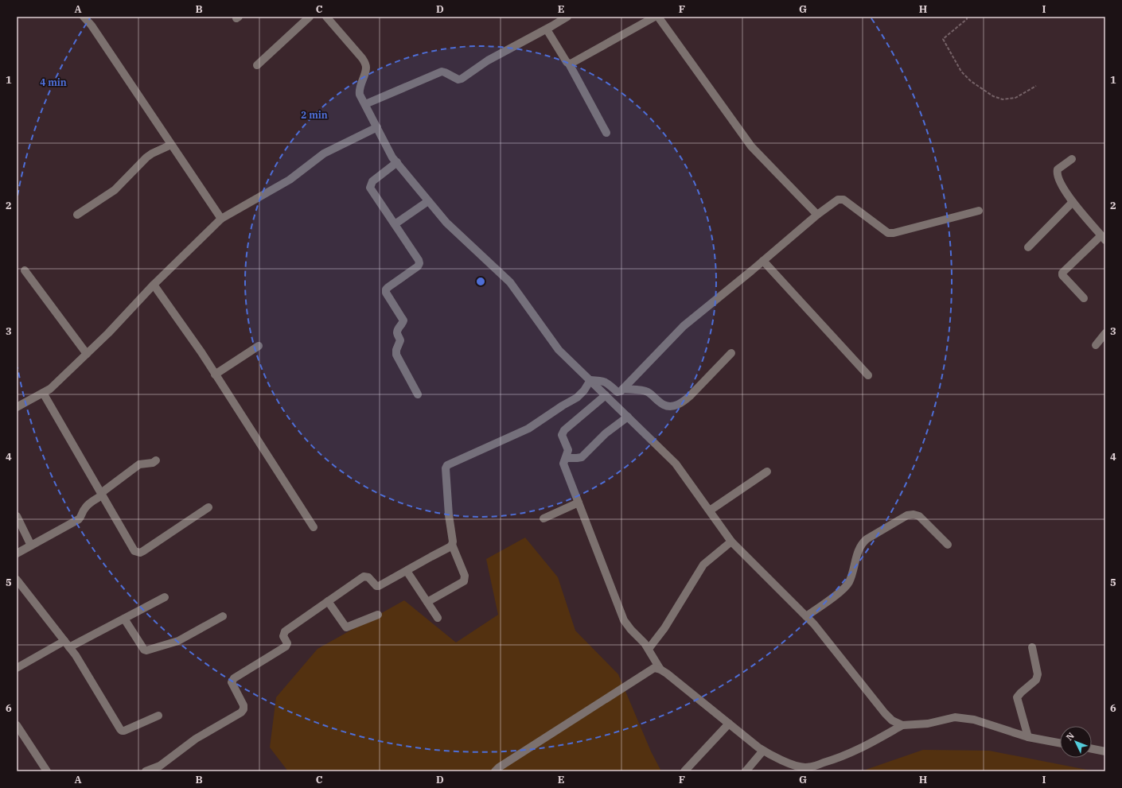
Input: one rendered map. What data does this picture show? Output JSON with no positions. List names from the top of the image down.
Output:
{
  "north": "top left",
  "grid": {
    "columns": [
      "A",
      "B",
      "C",
      "D",
      "E",
      "F",
      "G",
      "H",
      "I"
    ],
    "rows": [
      "1",
      "2",
      "3",
      "4",
      "5",
      "6"
    ]
  },
  "rings": ["4 min", "2 min"]
}
